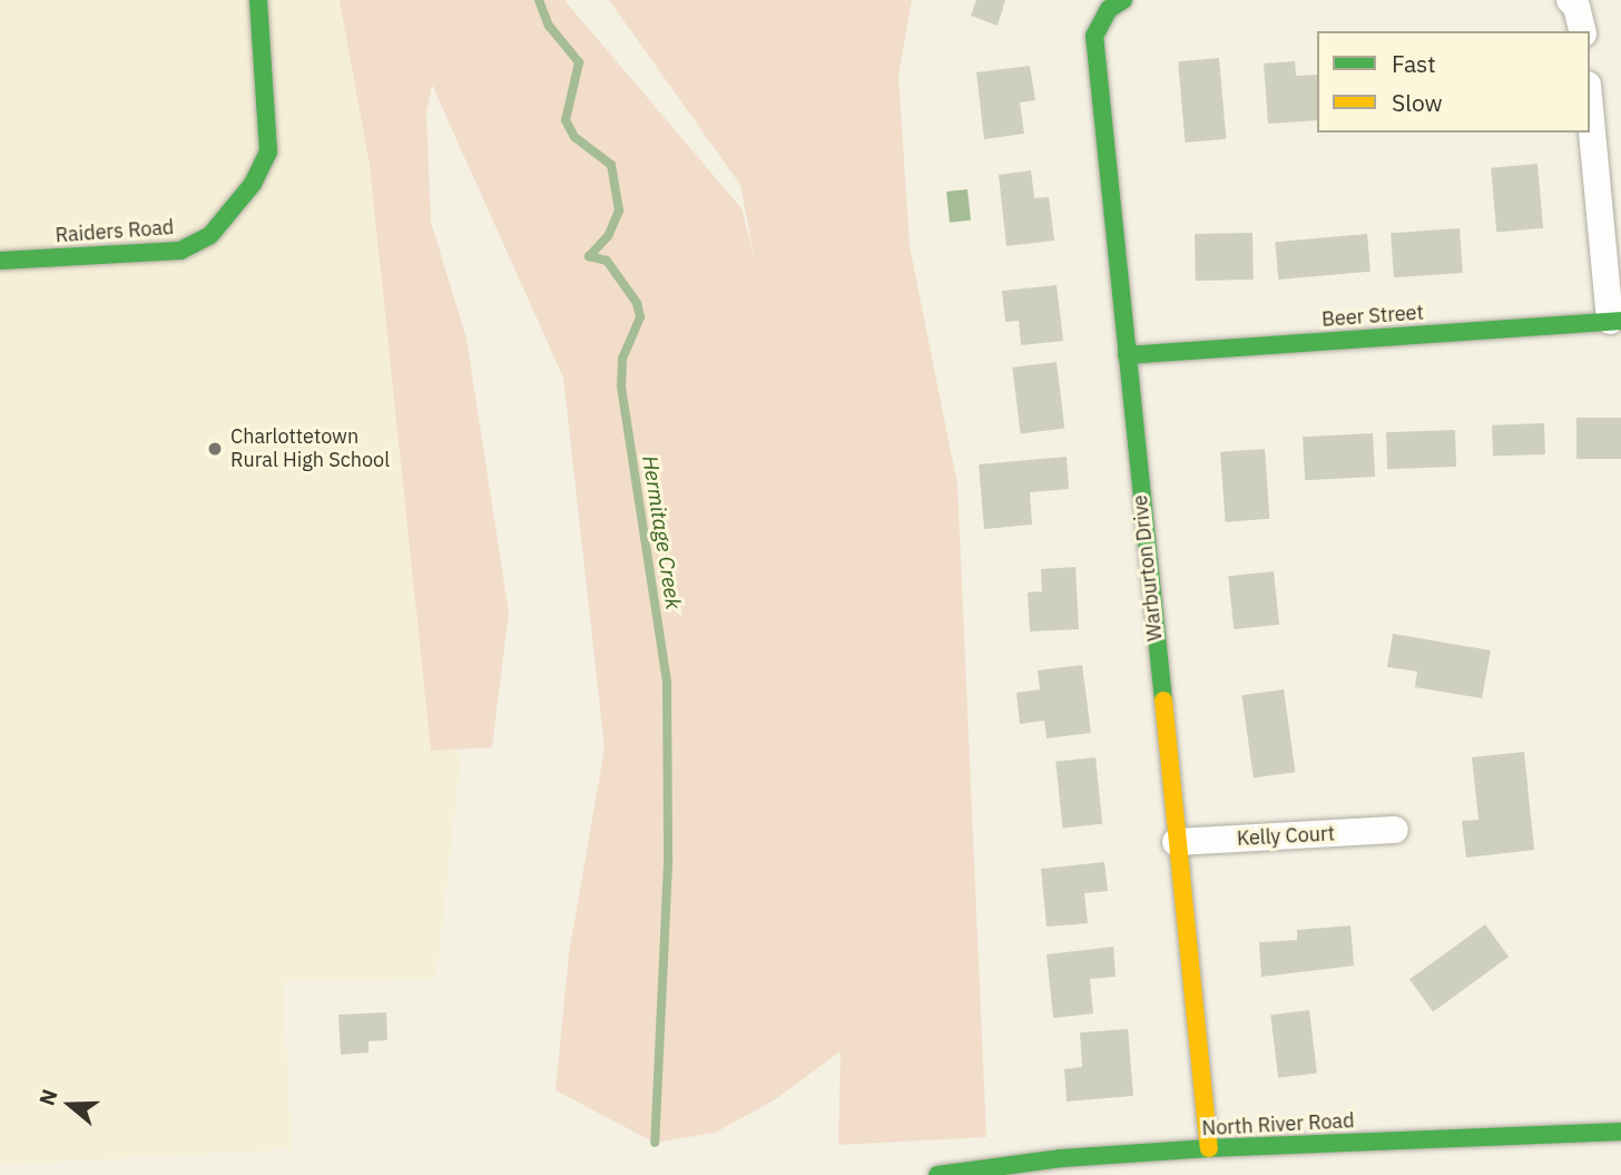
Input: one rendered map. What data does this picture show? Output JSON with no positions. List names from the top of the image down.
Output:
{
  "streets": {
    "street": [
      "Raiders Road",
      "Beer Street",
      "Warburton Drive",
      "Kelly Court",
      "North River Road"
    ]
  },
  "crossings": [
    ["Beer Street", "Warburton Drive"],
    ["Warburton Drive", "Kelly Court"],
    ["Warburton Drive", "North River Road"]
  ],
  "water": ["Hermitage Creek"],
  "places": ["Charlottetown Rural High School"],
  "legend": ["Fast", "Slow"],
  "north": "left"
}
